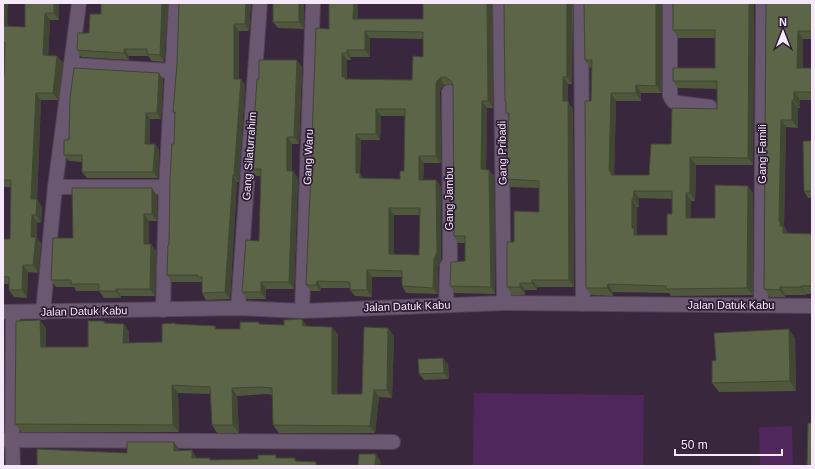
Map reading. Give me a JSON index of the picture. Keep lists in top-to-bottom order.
{
  "streets": {
    "street": [
      "Gang Pribadi",
      "Gang Famili",
      "Gang Silaturrahim",
      "Gang Waru",
      "Gang Jambu",
      "Jalan Datuk Kabu"
    ]
  },
  "crossings": [
    ["Gang Pribadi", "Jalan Datuk Kabu"],
    ["Gang Famili", "Jalan Datuk Kabu"],
    ["Gang Silaturrahim", "Jalan Datuk Kabu"],
    ["Gang Waru", "Jalan Datuk Kabu"],
    ["Gang Jambu", "Jalan Datuk Kabu"]
  ],
  "scale_bar": "50 m",
  "north": "top"
}
